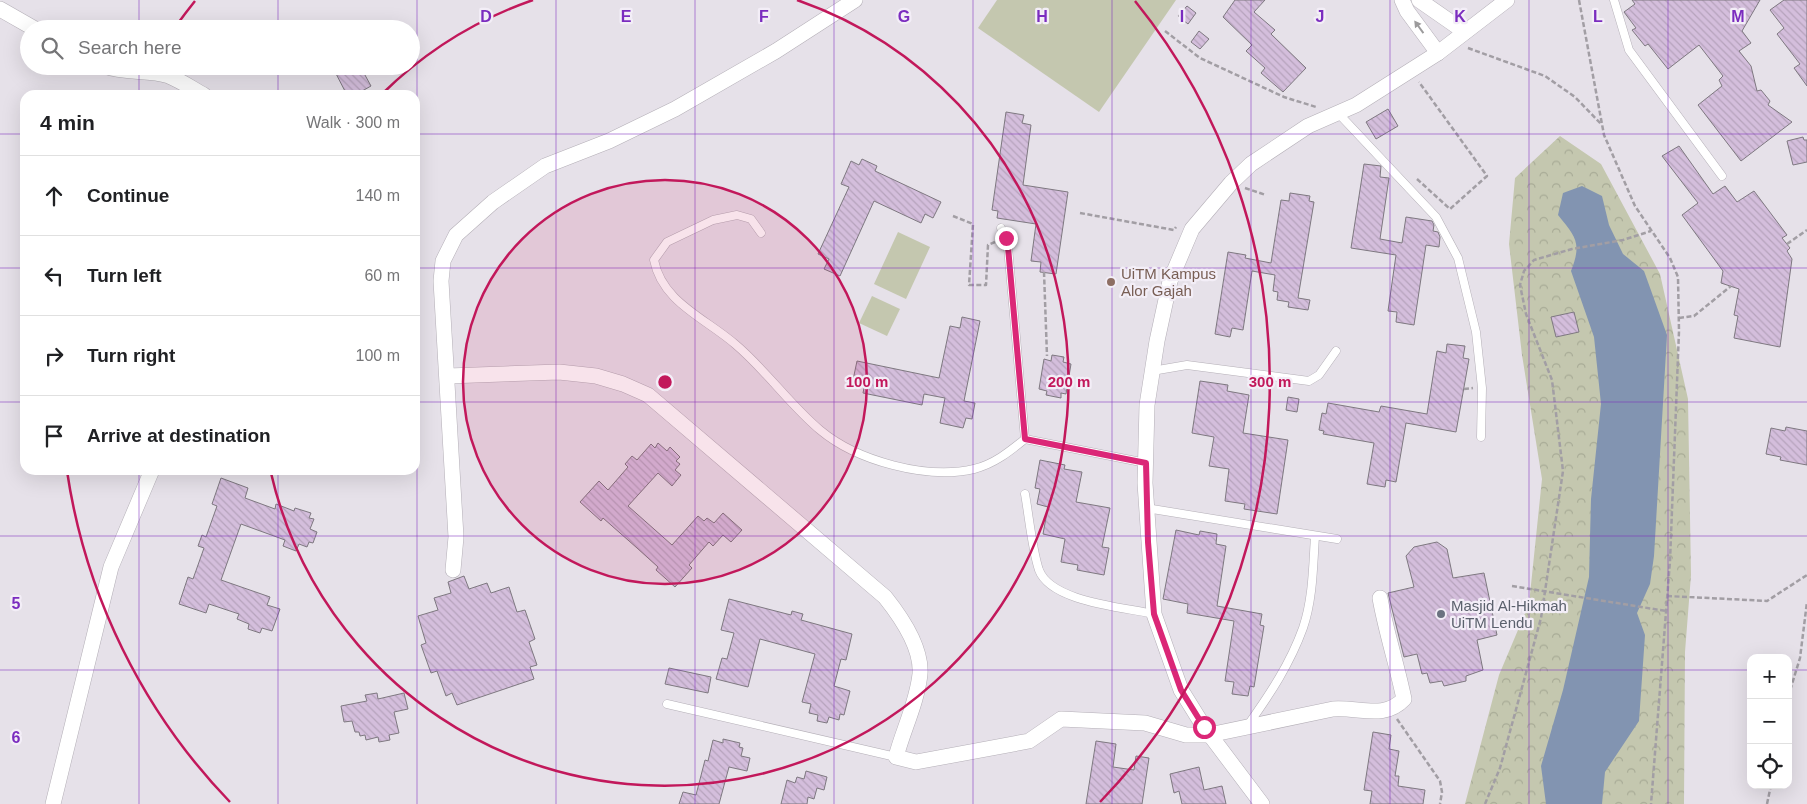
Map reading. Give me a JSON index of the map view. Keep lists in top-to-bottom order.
{
  "places": ["UiTM Kampus Alor Gajah", "Masjid Al-Hikmah UiTM Lendu"],
  "page": {
    "search": "Search here",
    "heading": ["4 min", "Walk · 300 m"],
    "list": [
      ["Continue", "140 m"],
      ["Turn left", "60 m"],
      ["Turn right", "100 m"],
      "Arrive at destination"
    ],
    "map_buttons": ["+", "−"]
  },
  "grid": {
    "columns": [
      "D",
      "E",
      "F",
      "G",
      "H",
      "I",
      "J",
      "K",
      "L",
      "M"
    ],
    "rows": ["5", "6"]
  },
  "rings": ["100 m", "200 m", "300 m"]
}
